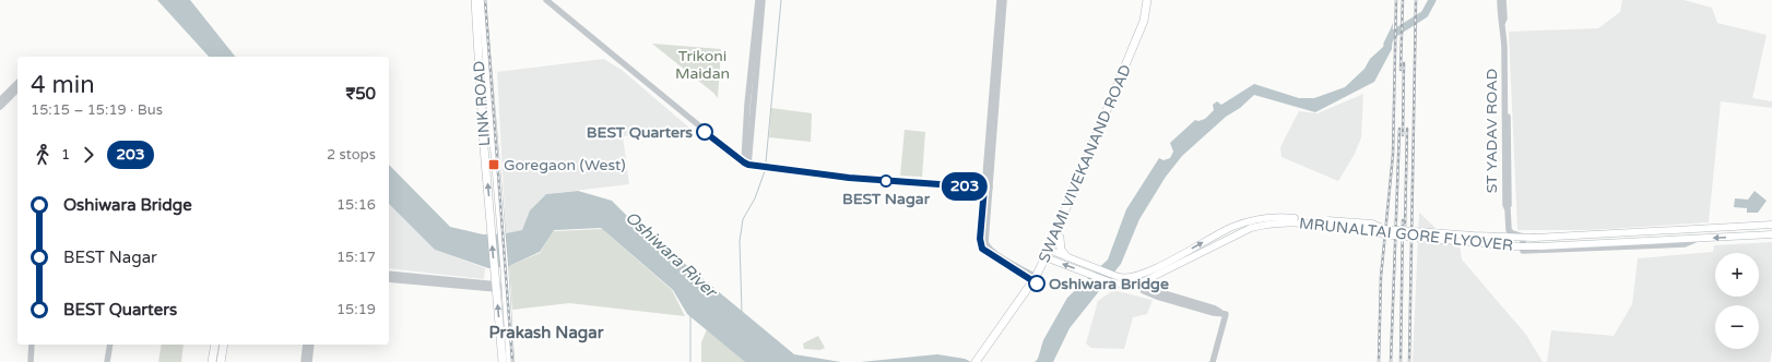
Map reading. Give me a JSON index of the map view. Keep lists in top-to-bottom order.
{
  "streets": {
    "main road": ["LINK ROAD", "SWAMI VIVEKANAND ROAD", "MRUNALTAI GORE FLYOVER"],
    "street": ["ST YADAV ROAD"]
  },
  "crossings": [
    ["SWAMI VIVEKANAND ROAD", "MRUNALTAI GORE FLYOVER"]
  ],
  "districts": ["Prakash Nagar"],
  "water": ["Oshiwara River"],
  "parks": ["Trikoni Maidan"],
  "places": {
    "other": ["BEST Quarters", "BEST Nagar", "Oshiwara Bridge"],
    "transit": ["Goregaon (West)"]
  },
  "lines": ["bus line 203"],
  "page": {
    "on_map": "203",
    "heading": ["4 min", "15:15 – 15:19 · Bus", "₹50"],
    "legs": ["1", "203", "2 stops"],
    "list": [
      {
        "name": "Oshiwara Bridge",
        "value": "15:16"
      },
      {
        "name": "BEST Nagar",
        "value": "15:17"
      },
      {
        "name": "BEST Quarters",
        "value": "15:19"
      }
    ],
    "map_buttons": ["+", "−"]
  }
}
